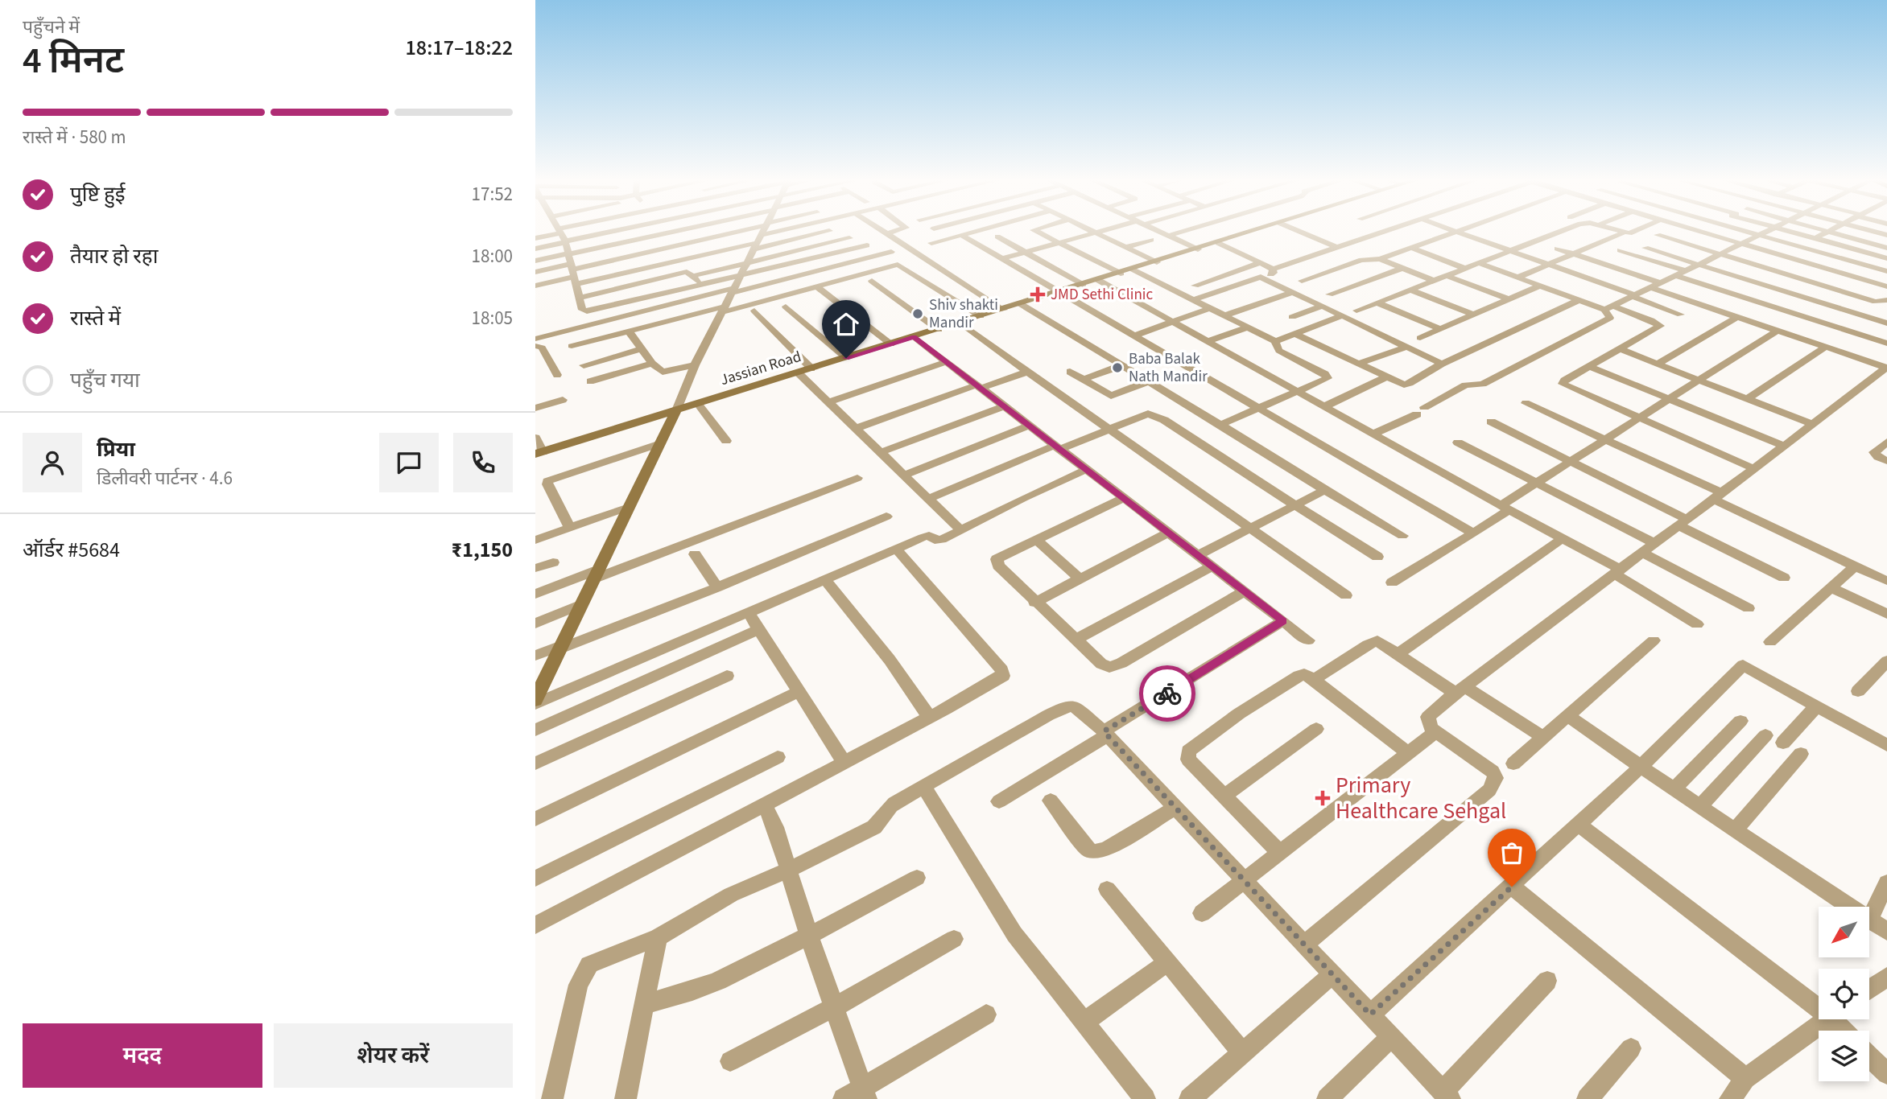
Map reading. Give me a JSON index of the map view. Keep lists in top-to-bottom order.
{
  "streets": {
    "street": ["Jassian Road"]
  },
  "places": {
    "health": ["JMD Sethi Clinic", "Primary Healthcare Sehgal"],
    "other": ["Shiv shakti Mandir", "Baba Balak Nath Mandir"]
  },
  "north": "bottom left",
  "page": {
    "heading": ["4 मिनट", "पहुँचने में", "18:17–18:22"],
    "panel": [
      "प्रिया",
      "डिलीवरी पार्टनर · 4.6",
      "ऑर्डर #5684",
      "₹1,150"
    ],
    "bar": "रास्ते में · 580 m",
    "list": [
      ["पुष्टि हुई", "17:52"],
      ["तैयार हो रहा", "18:00"],
      ["रास्ते में", "18:05"],
      "पहुँच गया"
    ],
    "buttons": ["मदद", "शेयर करें"]
  }
}
